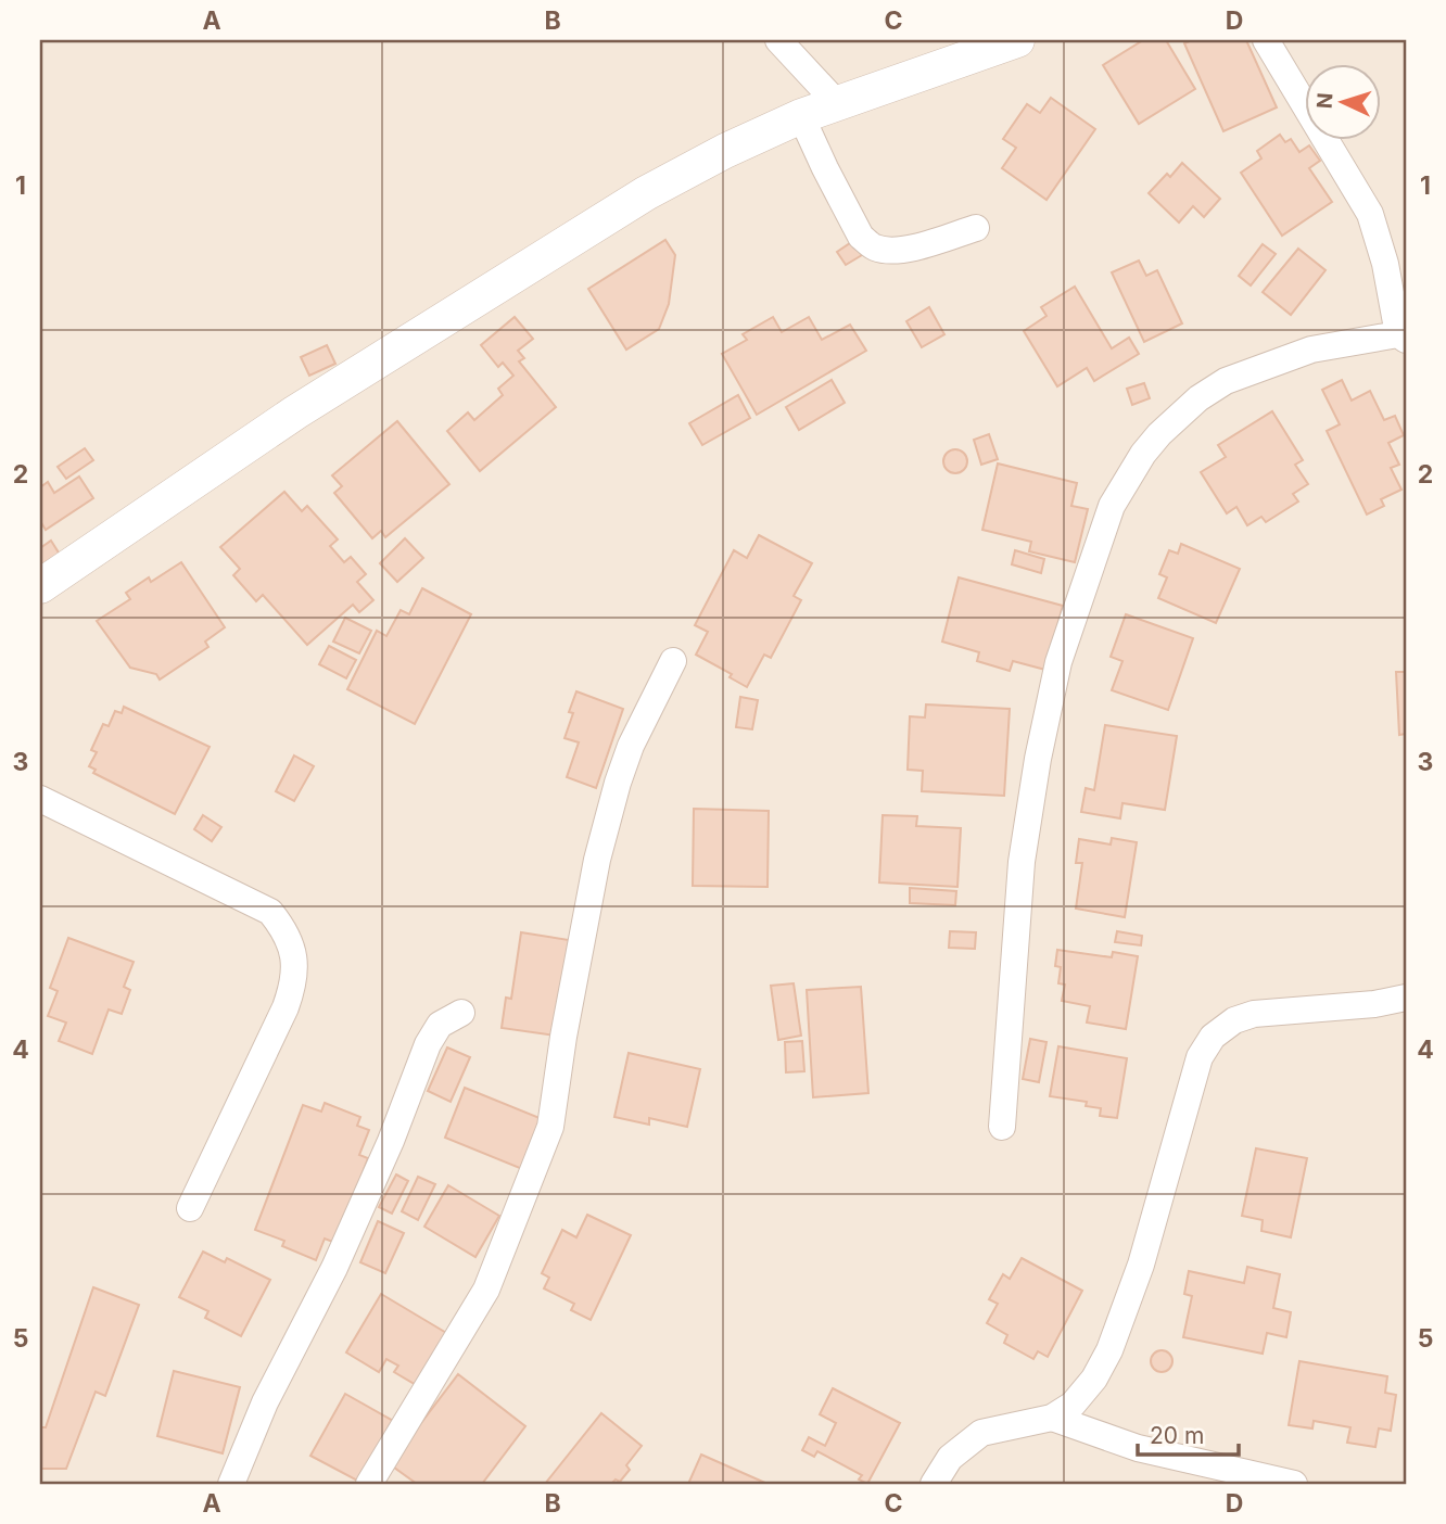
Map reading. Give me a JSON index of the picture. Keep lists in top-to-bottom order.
{
  "scale_bar": "20 m",
  "north": "left",
  "grid": {
    "columns": [
      "A",
      "B",
      "C",
      "D"
    ],
    "rows": [
      "1",
      "2",
      "3",
      "4",
      "5"
    ]
  }
}
